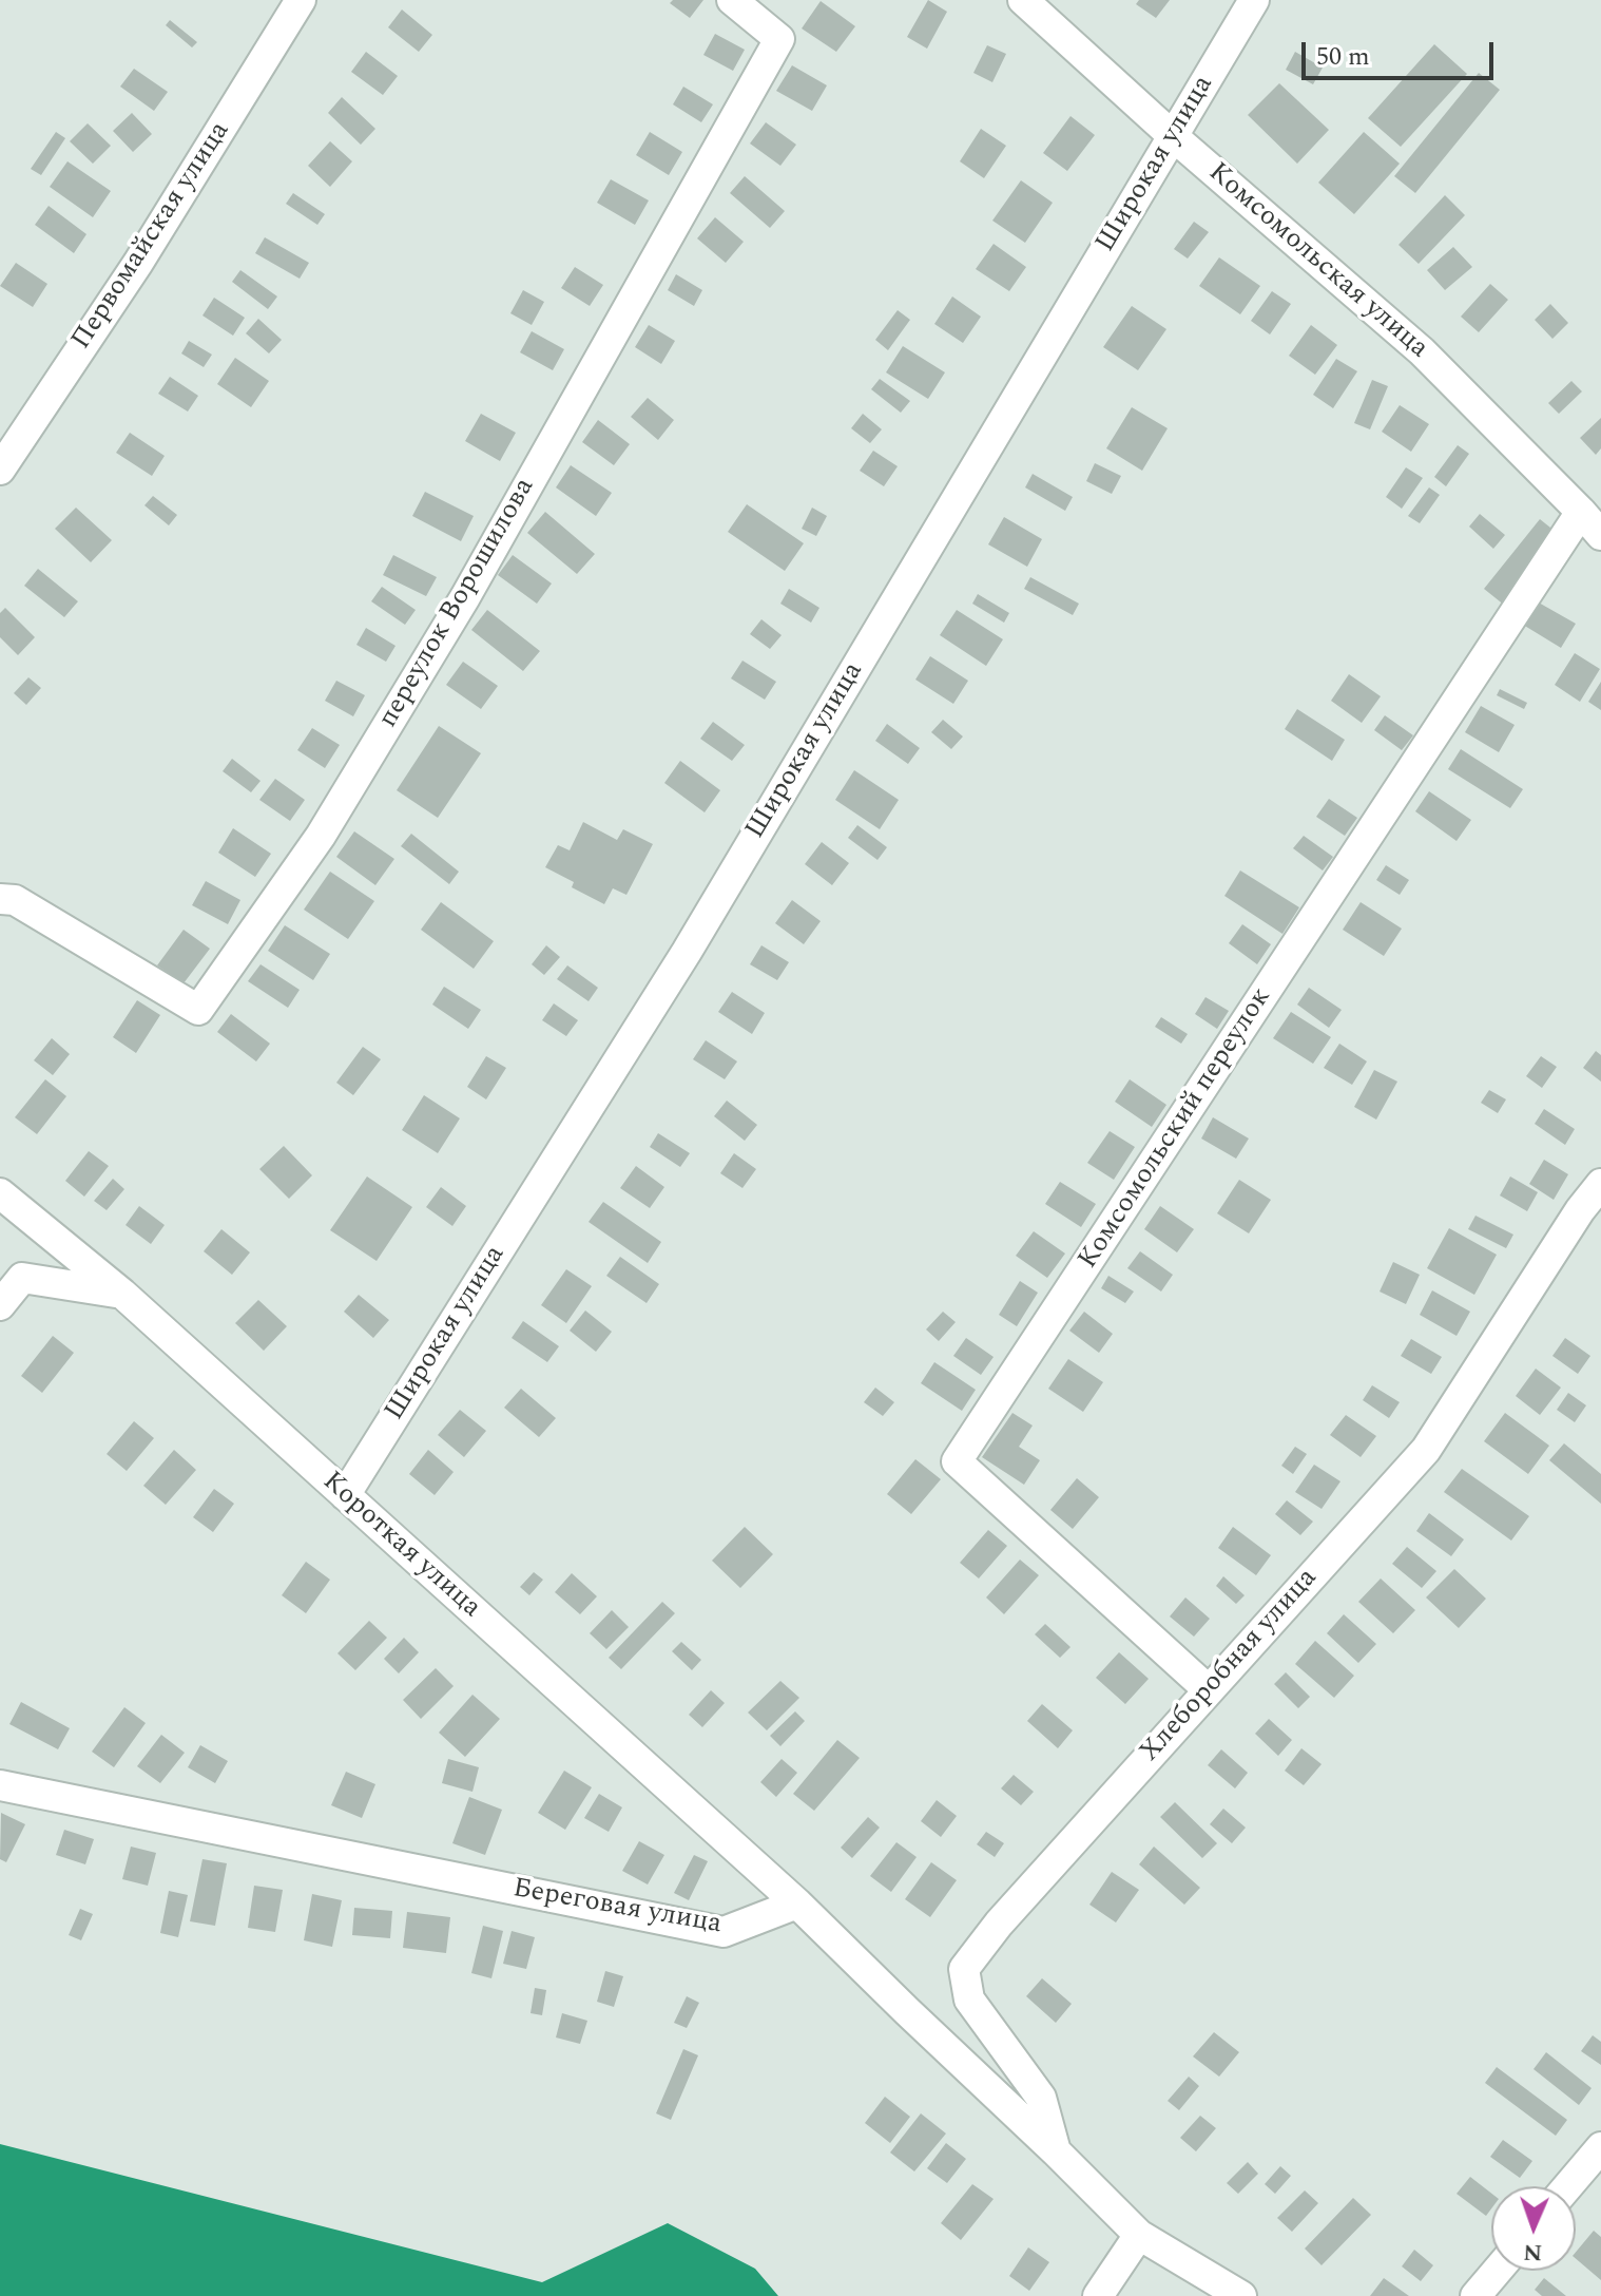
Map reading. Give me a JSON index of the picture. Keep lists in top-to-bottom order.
{
  "streets": {
    "street": [
      "Широкая улица",
      "Первомайская улица",
      "Комсомольская улица",
      "переулок Ворошилова",
      "Комсомольский переулок",
      "Короткая улица",
      "Хлеборобная улица",
      "Береговая улица"
    ]
  },
  "crossings": [
    ["Широкая улица", "Комсомольская улица"],
    ["Широкая улица", "Короткая улица"],
    ["Комсомольская улица", "Комсомольский переулок"],
    ["Комсомольский переулок", "Хлеборобная улица"],
    ["Короткая улица", "Береговая улица"]
  ],
  "scale_bar": "50 m",
  "north": "bottom"
}
